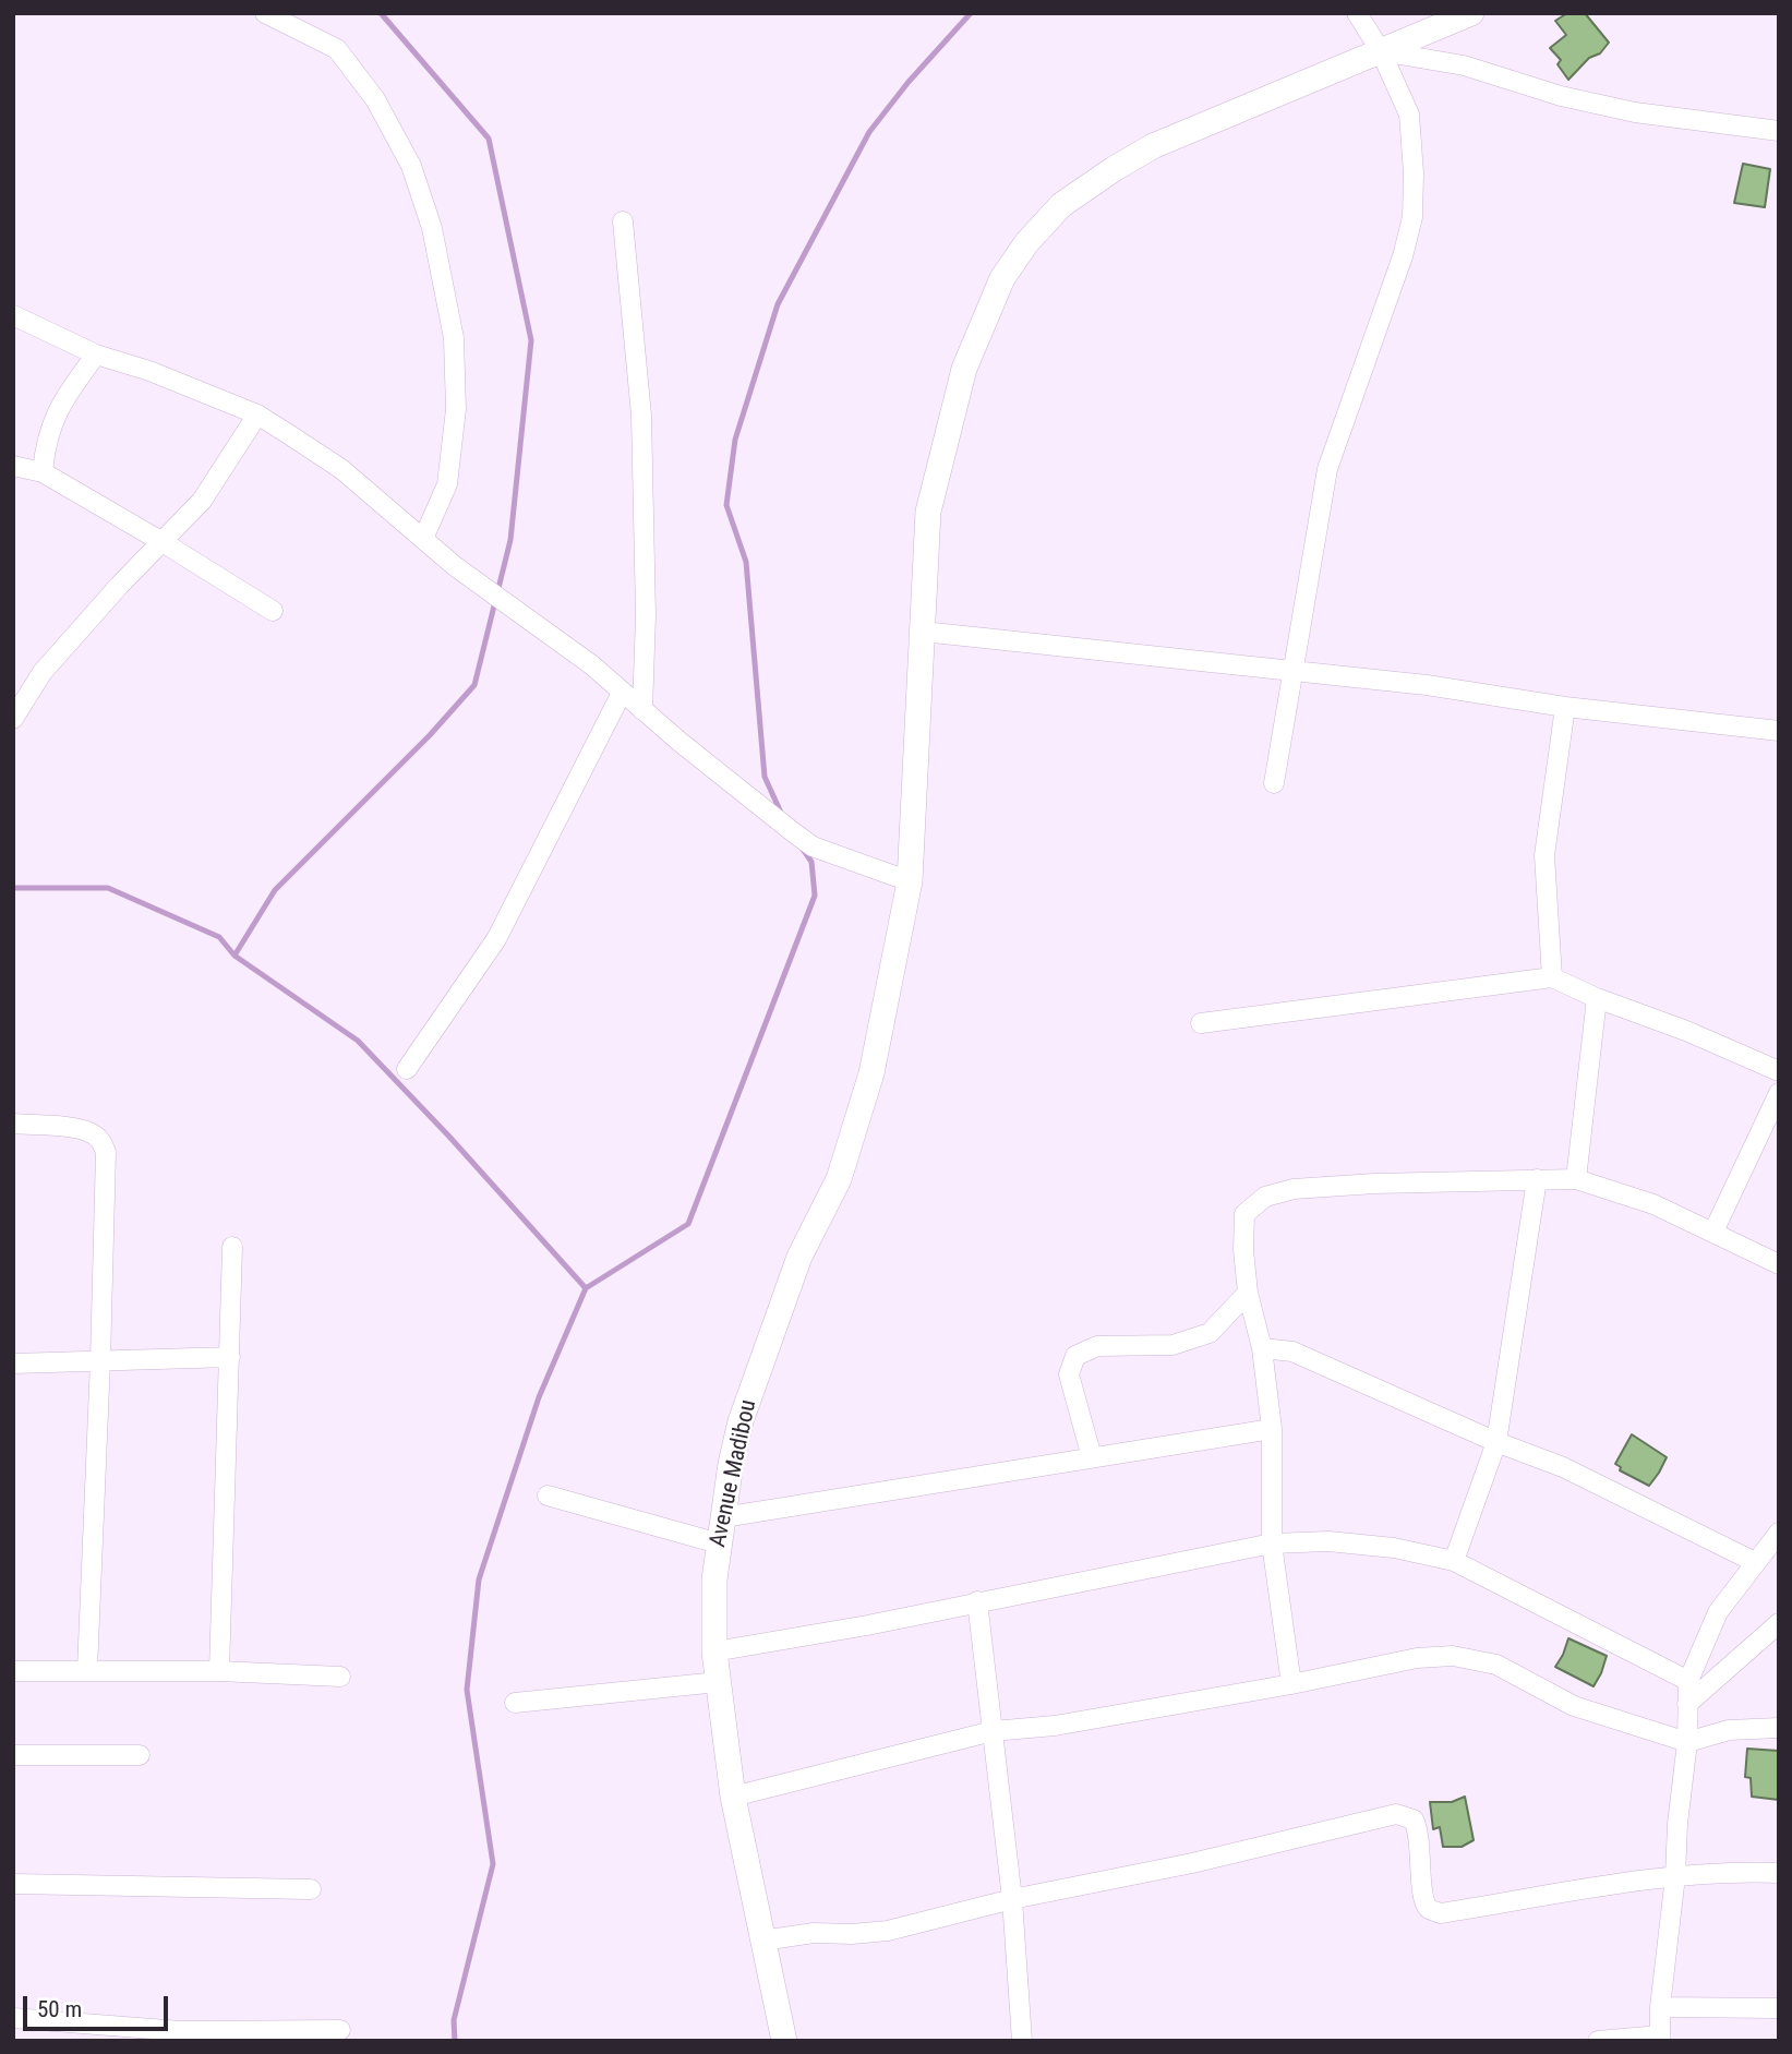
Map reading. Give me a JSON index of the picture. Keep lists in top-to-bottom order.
{
  "streets": {
    "street": ["Avenue Madibou"]
  },
  "scale_bar": "50 m"
}
